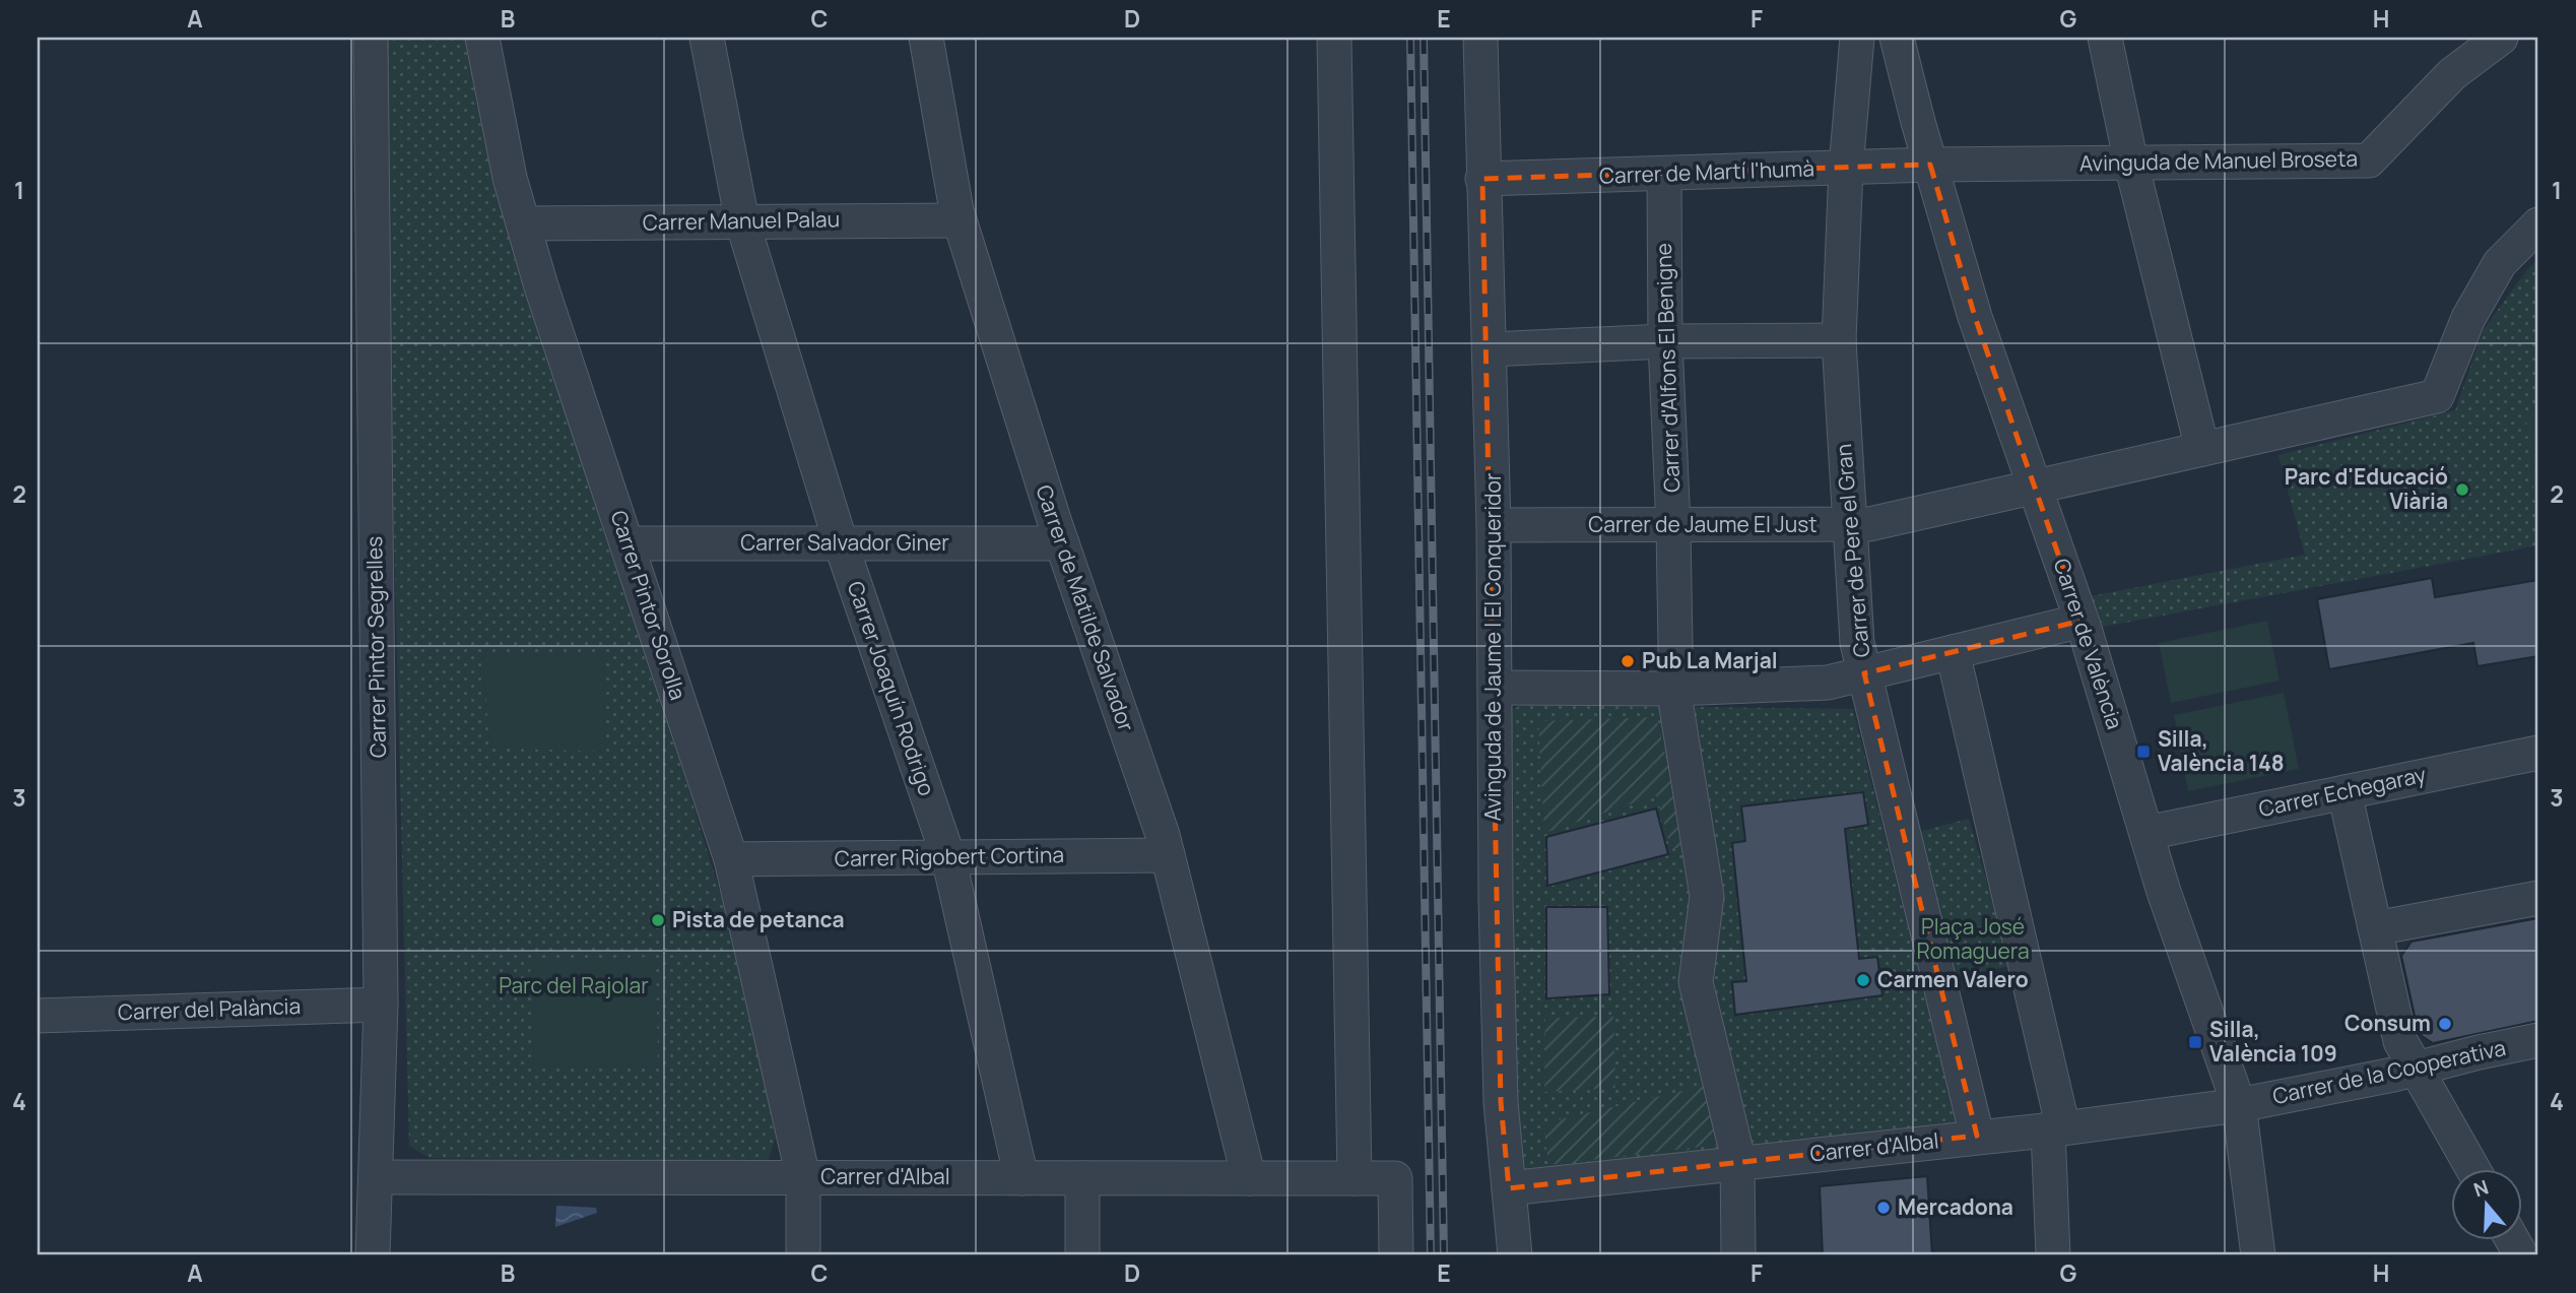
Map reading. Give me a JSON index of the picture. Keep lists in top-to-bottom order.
{
  "streets": {
    "street": [
      "Avinguda de Manuel Broseta",
      "Carrer de Martí l'humà",
      "Carrer Manuel Palau",
      "Carrer d'Alfons El Benigne",
      "Carrer de Jaume El Just",
      "Carrer Salvador Giner",
      "Carrer de Pere el Gran",
      "Carrer Pintor Sorolla",
      "Carrer de Matilde Salvador",
      "Carrer de València",
      "Carrer Pintor Segrelles",
      "Avinguda de Jaume I El Conqueridor",
      "Carrer Joaquín Rodrigo",
      "Carrer Echegaray",
      "Carrer Rigobert Cortina",
      "Carrer del Palància",
      "Carrer de la Cooperativa",
      "Carrer d'Albal"
    ]
  },
  "crossings": [
    ["Avinguda de Manuel Broseta", "Carrer de Martí l'humà"],
    ["Avinguda de Manuel Broseta", "Carrer de València"],
    ["Carrer de Martí l'humà", "Carrer d'Alfons El Benigne"],
    ["Carrer de Martí l'humà", "Carrer de Pere el Gran"],
    ["Carrer de Martí l'humà", "Carrer de València"],
    ["Carrer de Martí l'humà", "Avinguda de Jaume I El Conqueridor"],
    ["Carrer Manuel Palau", "Carrer Pintor Sorolla"],
    ["Carrer Manuel Palau", "Carrer de Matilde Salvador"],
    ["Carrer Manuel Palau", "Carrer Joaquín Rodrigo"],
    ["Carrer d'Alfons El Benigne", "Carrer de Jaume El Just"],
    ["Carrer d'Alfons El Benigne", "Carrer d'Albal"],
    ["Carrer de Jaume El Just", "Carrer de Pere el Gran"],
    ["Carrer de Jaume El Just", "Carrer de València"],
    ["Carrer de Jaume El Just", "Avinguda de Jaume I El Conqueridor"],
    ["Carrer Salvador Giner", "Carrer Pintor Sorolla"],
    ["Carrer Salvador Giner", "Carrer de Matilde Salvador"],
    ["Carrer Salvador Giner", "Carrer Joaquín Rodrigo"],
    ["Carrer de Pere el Gran", "Carrer d'Albal"],
    ["Carrer Pintor Sorolla", "Carrer Rigobert Cortina"],
    ["Carrer Pintor Sorolla", "Carrer d'Albal"],
    ["Carrer de Matilde Salvador", "Carrer Rigobert Cortina"],
    ["Carrer de Matilde Salvador", "Carrer d'Albal"],
    ["Carrer de València", "Carrer Echegaray"],
    ["Carrer de València", "Carrer de la Cooperativa"],
    ["Carrer de València", "Carrer d'Albal"],
    ["Carrer Pintor Segrelles", "Carrer del Palància"],
    ["Carrer Pintor Segrelles", "Carrer d'Albal"],
    ["Avinguda de Jaume I El Conqueridor", "Carrer d'Albal"],
    ["Carrer Joaquín Rodrigo", "Carrer Rigobert Cortina"],
    ["Carrer Joaquín Rodrigo", "Carrer d'Albal"],
    ["Carrer de la Cooperativa", "Carrer d'Albal"]
  ],
  "parks": ["Plaça José Romaguera", "Parc del Rajolar"],
  "places": {
    "other": [
      "Parc d'Educació Viària",
      "Pub La Marjal",
      "Pista de petanca",
      "Carmen Valero",
      "Consum",
      "Mercadona"
    ],
    "transit": ["Silla, València 148", "Silla, València 109"]
  },
  "north": "top",
  "grid": {
    "columns": [
      "A",
      "B",
      "C",
      "D",
      "E",
      "F",
      "G",
      "H"
    ],
    "rows": [
      "1",
      "2",
      "3",
      "4"
    ]
  }
}
